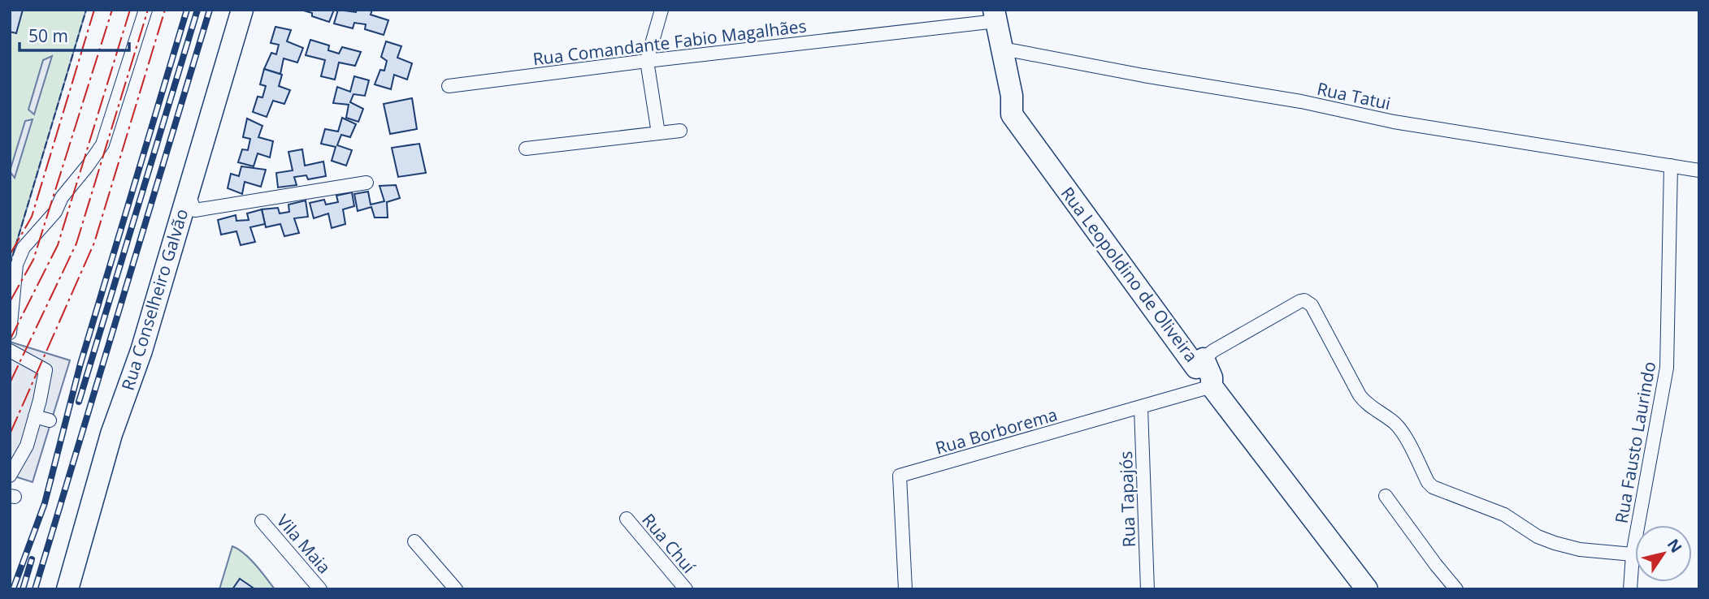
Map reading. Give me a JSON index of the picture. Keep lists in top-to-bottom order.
{
  "streets": {
    "main road": ["Rua Leopoldino de Oliveira", "Rua Conselheiro Galvão"],
    "street": [
      "Rua Comandante Fabio Magalhães",
      "Rua Tatui",
      "Rua Borborema",
      "Rua Fausto Laurindo",
      "Rua Tapajós",
      "Rua Chuí",
      "Vila Maia"
    ]
  },
  "crossings": [
    ["Rua Comandante Fabio Magalhães", "Rua Leopoldino de Oliveira"],
    ["Rua Tatui", "Rua Leopoldino de Oliveira"],
    ["Rua Tatui", "Rua Fausto Laurindo"],
    ["Rua Leopoldino de Oliveira", "Rua Borborema"],
    ["Rua Borborema", "Rua Tapajós"]
  ],
  "scale_bar": "50 m",
  "north": "top right"
}
